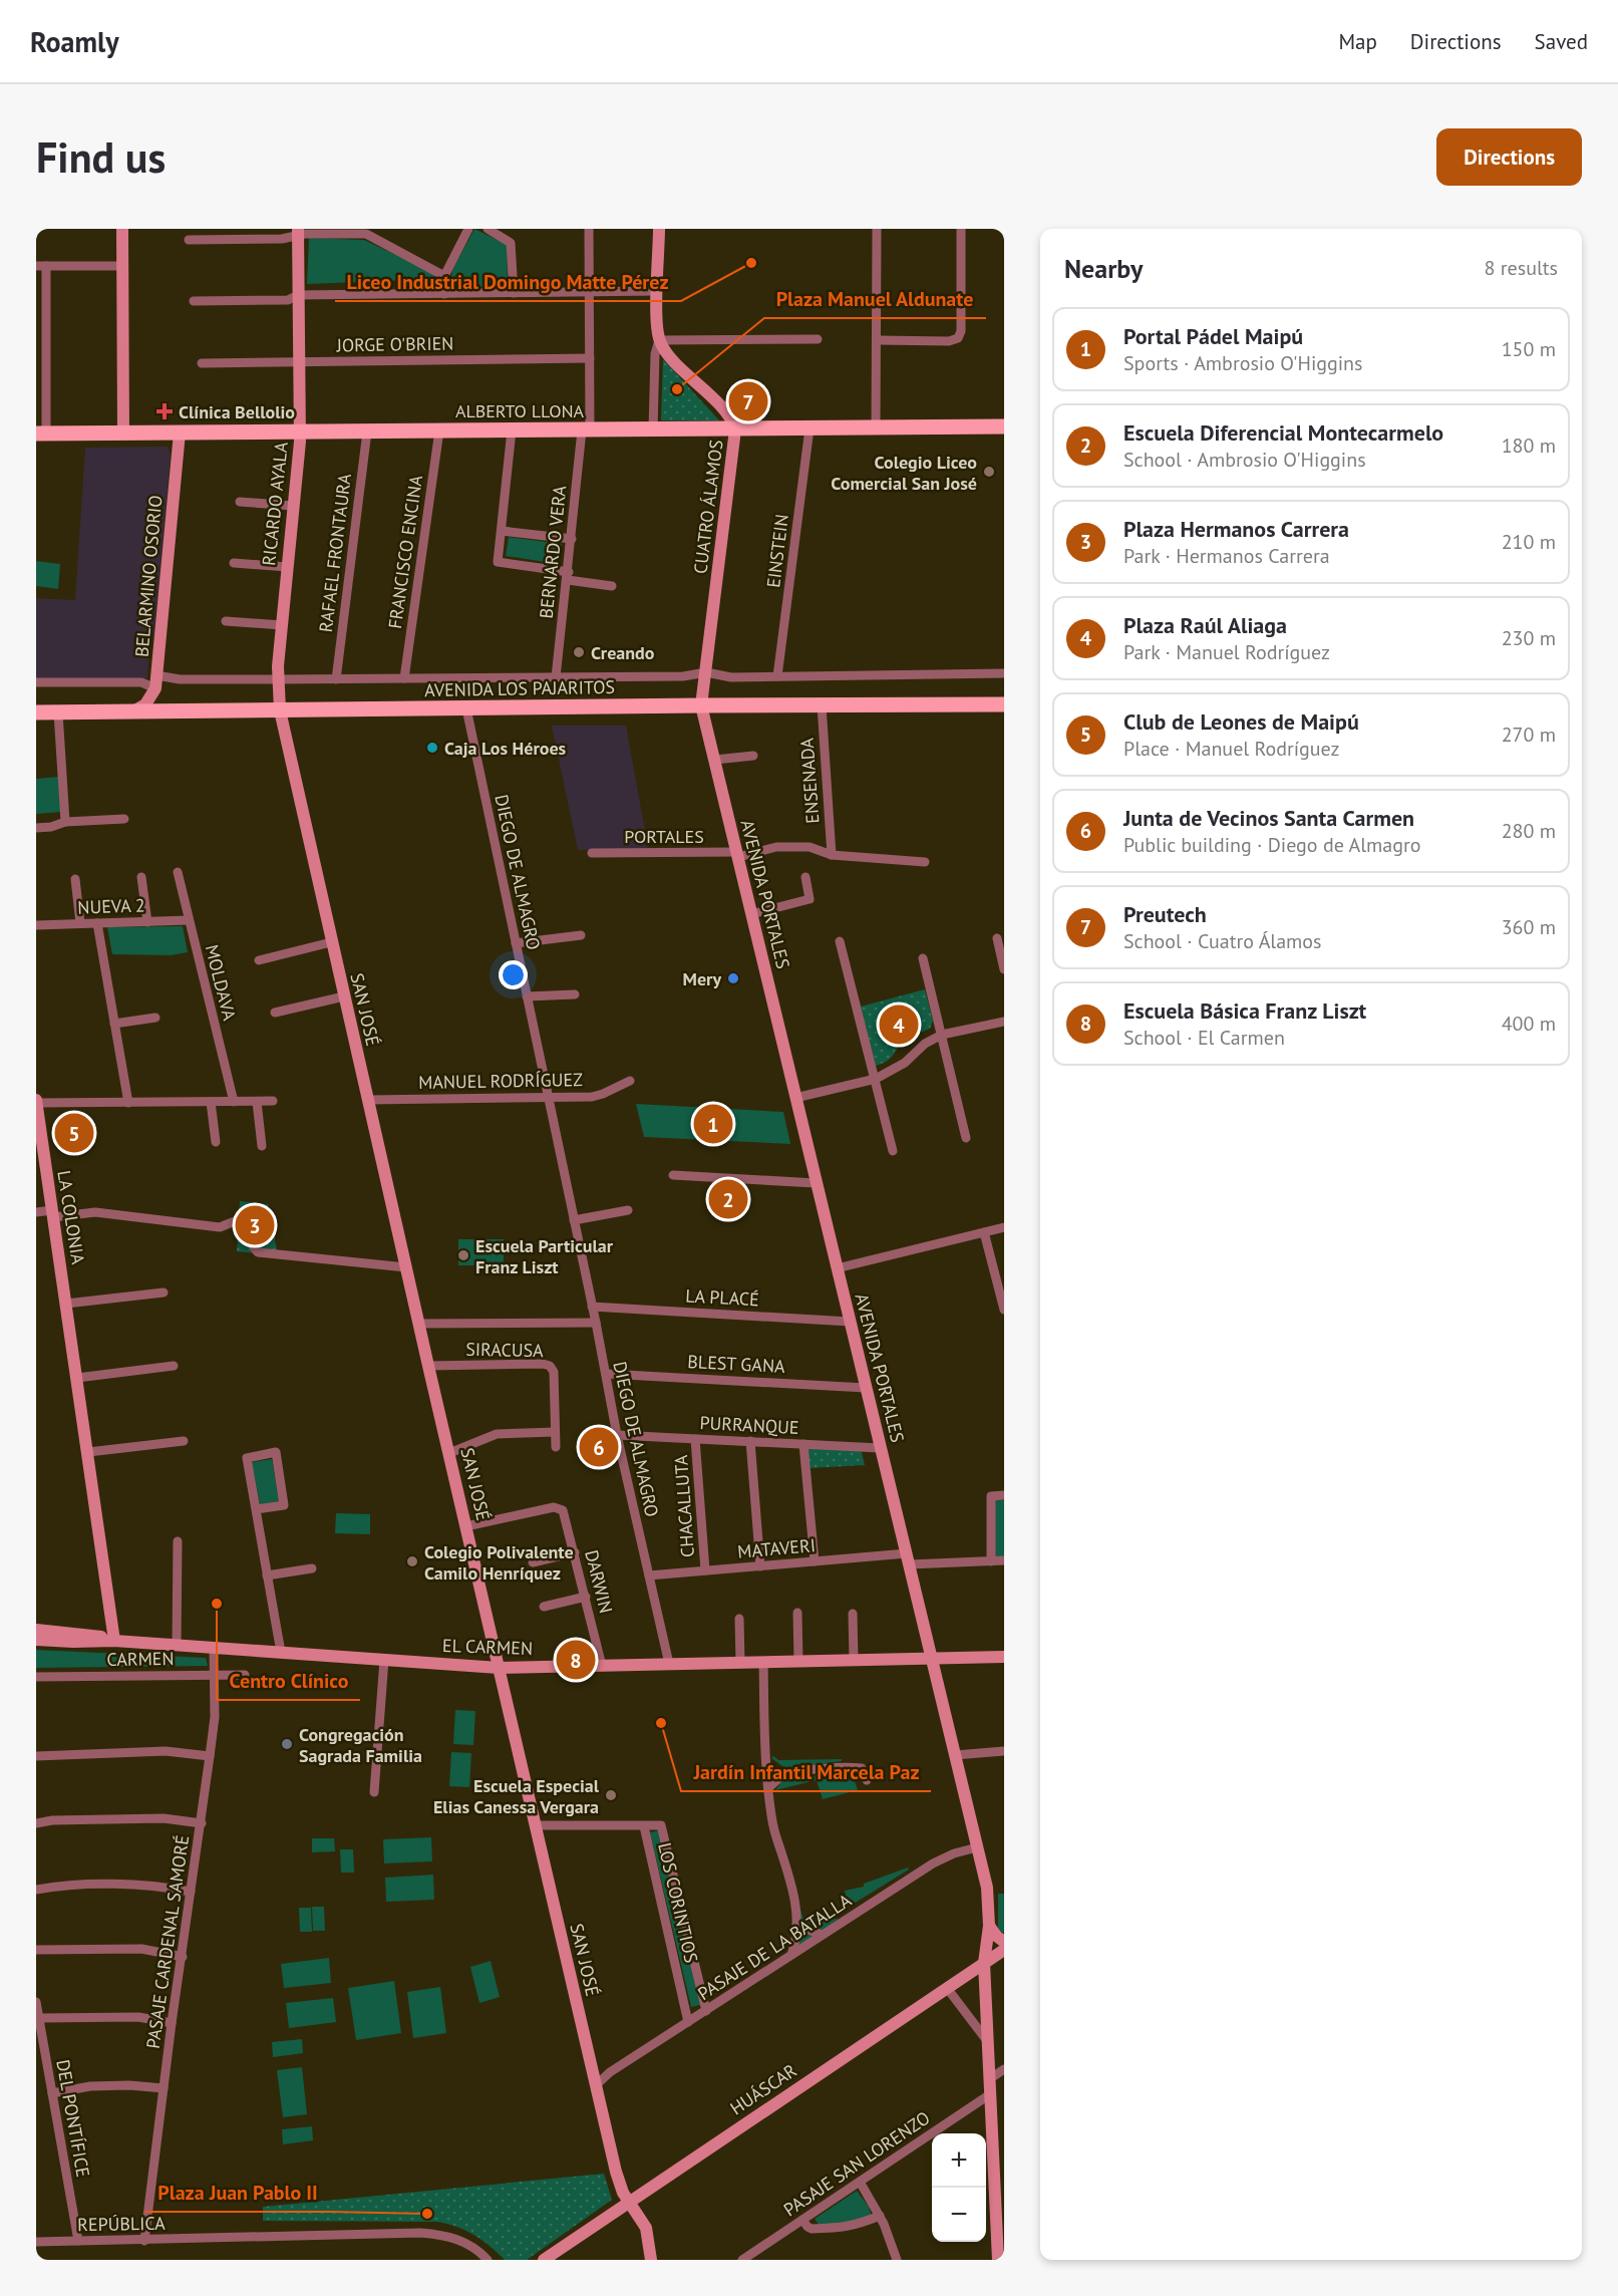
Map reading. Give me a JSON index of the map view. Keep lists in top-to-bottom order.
{
  "streets": {
    "main road": ["ALBERTO LLONA", "AVENIDA LOS PAJARITOS"],
    "street": [
      "JORGE O'BRIEN",
      "RICARDO AYALA",
      "CUATRO ÁLAMOS",
      "EINSTEIN",
      "FRANCISCO ENCINA",
      "BERNARDO VERA",
      "RAFAEL FRONTAURA",
      "BELARMINO OSORIO",
      "ENSENADA",
      "PORTALES",
      "DIEGO DE ALMAGRO",
      "AVENIDA PORTALES",
      "NUEVA 2",
      "MOLDAVA",
      "SAN JOSÉ",
      "MANUEL RODRÍGUEZ",
      "LA COLONIA",
      "LA PLACÉ",
      "SIRACUSA",
      "BLEST GANA",
      "PURRANQUE",
      "CHACALLUTA",
      "MATAVERI",
      "DARWIN",
      "EL CARMEN",
      "CARMEN",
      "LOS CORINTIOS",
      "PASAJE CARDENAL SAMORÉ",
      "PASAJE DE LA BATALLA",
      "HUÁSCAR",
      "DEL PONTÍFICE",
      "PASAJE SAN LORENZO",
      "REPÚBLICA"
    ]
  },
  "crossings": [
    ["JORGE O'BRIEN", "RICARDO AYALA"],
    ["JORGE O'BRIEN", "BERNARDO VERA"],
    ["ALBERTO LLONA", "RICARDO AYALA"],
    ["ALBERTO LLONA", "CUATRO ÁLAMOS"],
    ["ALBERTO LLONA", "EINSTEIN"],
    ["ALBERTO LLONA", "FRANCISCO ENCINA"],
    ["ALBERTO LLONA", "BERNARDO VERA"],
    ["ALBERTO LLONA", "RAFAEL FRONTAURA"],
    ["ALBERTO LLONA", "BELARMINO OSORIO"],
    ["RICARDO AYALA", "AVENIDA LOS PAJARITOS"],
    ["RICARDO AYALA", "SAN JOSÉ"],
    ["CUATRO ÁLAMOS", "AVENIDA LOS PAJARITOS"],
    ["CUATRO ÁLAMOS", "AVENIDA PORTALES"],
    ["EINSTEIN", "AVENIDA LOS PAJARITOS"],
    ["FRANCISCO ENCINA", "AVENIDA LOS PAJARITOS"],
    ["BERNARDO VERA", "AVENIDA LOS PAJARITOS"],
    ["RAFAEL FRONTAURA", "AVENIDA LOS PAJARITOS"],
    ["BELARMINO OSORIO", "AVENIDA LOS PAJARITOS"],
    ["AVENIDA LOS PAJARITOS", "ENSENADA"],
    ["AVENIDA LOS PAJARITOS", "DIEGO DE ALMAGRO"],
    ["AVENIDA LOS PAJARITOS", "AVENIDA PORTALES"],
    ["AVENIDA LOS PAJARITOS", "SAN JOSÉ"],
    ["ENSENADA", "PORTALES"],
    ["ENSENADA", "AVENIDA PORTALES"],
    ["PORTALES", "AVENIDA PORTALES"],
    ["DIEGO DE ALMAGRO", "MANUEL RODRÍGUEZ"],
    ["DIEGO DE ALMAGRO", "LA PLACÉ"],
    ["DIEGO DE ALMAGRO", "BLEST GANA"],
    ["DIEGO DE ALMAGRO", "PURRANQUE"],
    ["DIEGO DE ALMAGRO", "MATAVERI"],
    ["DIEGO DE ALMAGRO", "EL CARMEN"],
    ["AVENIDA PORTALES", "LA PLACÉ"],
    ["AVENIDA PORTALES", "BLEST GANA"],
    ["AVENIDA PORTALES", "PURRANQUE"],
    ["AVENIDA PORTALES", "MATAVERI"],
    ["AVENIDA PORTALES", "EL CARMEN"],
    ["AVENIDA PORTALES", "PASAJE DE LA BATALLA"],
    ["AVENIDA PORTALES", "HUÁSCAR"],
    ["AVENIDA PORTALES", "PASAJE SAN LORENZO"],
    ["NUEVA 2", "MOLDAVA"],
    ["SAN JOSÉ", "MANUEL RODRÍGUEZ"],
    ["SAN JOSÉ", "SIRACUSA"],
    ["SAN JOSÉ", "DARWIN"],
    ["SAN JOSÉ", "EL CARMEN"],
    ["SAN JOSÉ", "LOS CORINTIOS"],
    ["SAN JOSÉ", "PASAJE DE LA BATALLA"],
    ["SAN JOSÉ", "HUÁSCAR"],
    ["LA COLONIA", "EL CARMEN"],
    ["PURRANQUE", "CHACALLUTA"],
    ["CHACALLUTA", "MATAVERI"],
    ["DARWIN", "EL CARMEN"],
    ["EL CARMEN", "PASAJE CARDENAL SAMORÉ"],
    ["CARMEN", "PASAJE CARDENAL SAMORÉ"],
    ["LOS CORINTIOS", "PASAJE DE LA BATALLA"],
    ["PASAJE CARDENAL SAMORÉ", "REPÚBLICA"],
    ["DEL PONTÍFICE", "REPÚBLICA"]
  ],
  "places": {
    "other": [
      "Liceo Industrial Domingo Matte Pérez",
      "Plaza Manuel Aldunate",
      "Colegio Liceo Comercial San José",
      "Creando",
      "Caja Los Héroes",
      "Mery",
      "Escuela Particular Franz Liszt",
      "Colegio Polivalente Camilo Henríquez",
      "Centro Clínico",
      "Jardín Infantil Marcela Paz",
      "Congregación Sagrada Familia",
      "Escuela Especial Elias Canessa Vergara",
      "Plaza Juan Pablo II"
    ],
    "health": ["Clínica Bellolio"]
  },
  "page": {
    "header": "Roamly",
    "nav": ["Map", "Directions", "Saved"],
    "buttons": "Directions",
    "title": "Find us",
    "heading": ["Nearby", "8 results"],
    "list": [
      {
        "mark": "1",
        "name": "Portal Pádel Maipú",
        "note": "Sports · Ambrosio O'Higgins",
        "value": "150 m"
      },
      {
        "mark": "2",
        "name": "Escuela Diferencial Montecarmelo",
        "note": "School · Ambrosio O'Higgins",
        "value": "180 m"
      },
      {
        "mark": "3",
        "name": "Plaza Hermanos Carrera",
        "note": "Park · Hermanos Carrera",
        "value": "210 m"
      },
      {
        "mark": "4",
        "name": "Plaza Raúl Aliaga",
        "note": "Park · Manuel Rodríguez",
        "value": "230 m"
      },
      {
        "mark": "5",
        "name": "Club de Leones de Maipú",
        "note": "Place · Manuel Rodríguez",
        "value": "270 m"
      },
      {
        "mark": "6",
        "name": "Junta de Vecinos Santa Carmen",
        "note": "Public building · Diego de Almagro",
        "value": "280 m"
      },
      {
        "mark": "7",
        "name": "Preutech",
        "note": "School · Cuatro Álamos",
        "value": "360 m"
      },
      {
        "mark": "8",
        "name": "Escuela Básica Franz Liszt",
        "note": "School · El Carmen",
        "value": "400 m"
      }
    ],
    "pins": [
      "7",
      "4",
      "1",
      "5",
      "2",
      "3",
      "6",
      "8"
    ],
    "map_buttons": ["+", "−"]
  }
}
